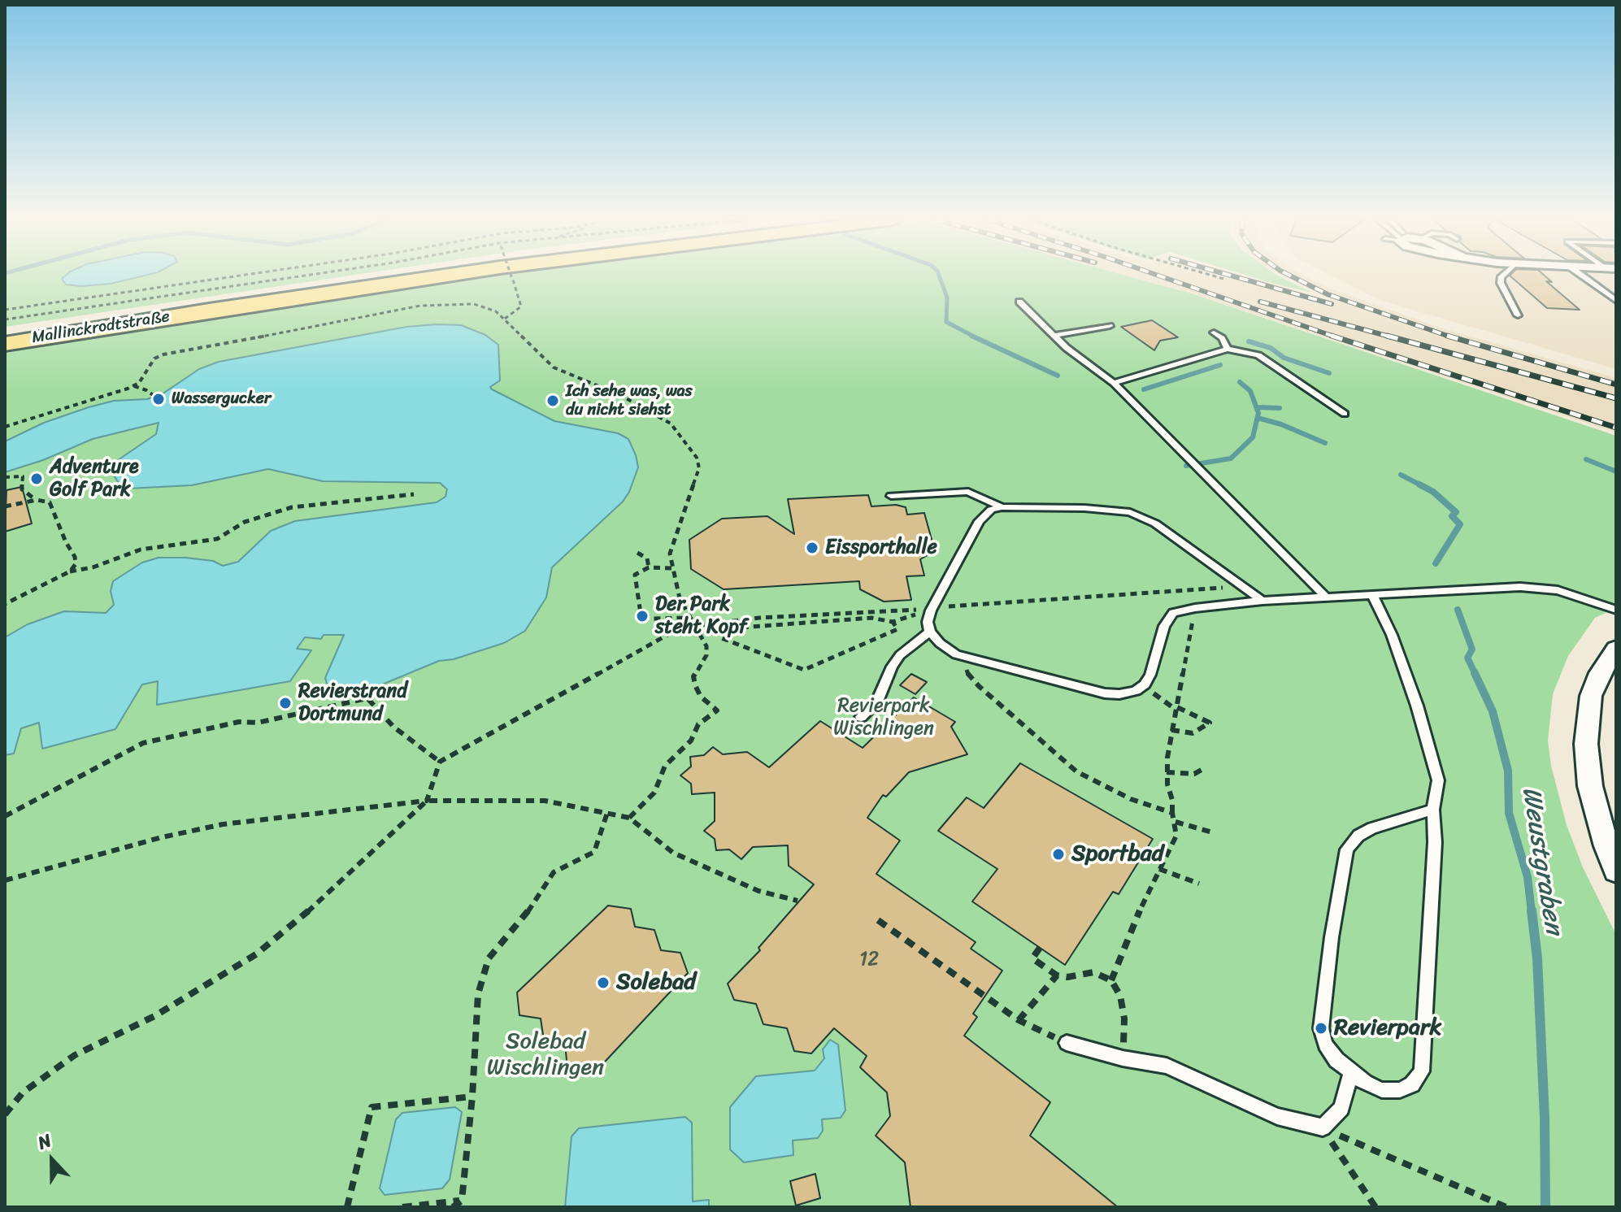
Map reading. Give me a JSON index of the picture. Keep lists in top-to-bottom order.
{
  "streets": {
    "highway": ["Mallinckrodtstraße"]
  },
  "water": ["Weustgraben"],
  "parks": ["Revierpark Wischlingen", "Solebad Wischlingen"],
  "places": [
    "Wassergucker",
    "Ich sehe was, was du nicht siehst",
    "Adventure Golf Park",
    "Eissporthalle",
    "Der Park steht Kopf",
    "Revierstrand Dortmund",
    "Sportbad",
    "Solebad",
    "Revierpark"
  ],
  "house_numbers": ["12"],
  "north": "top"
}
